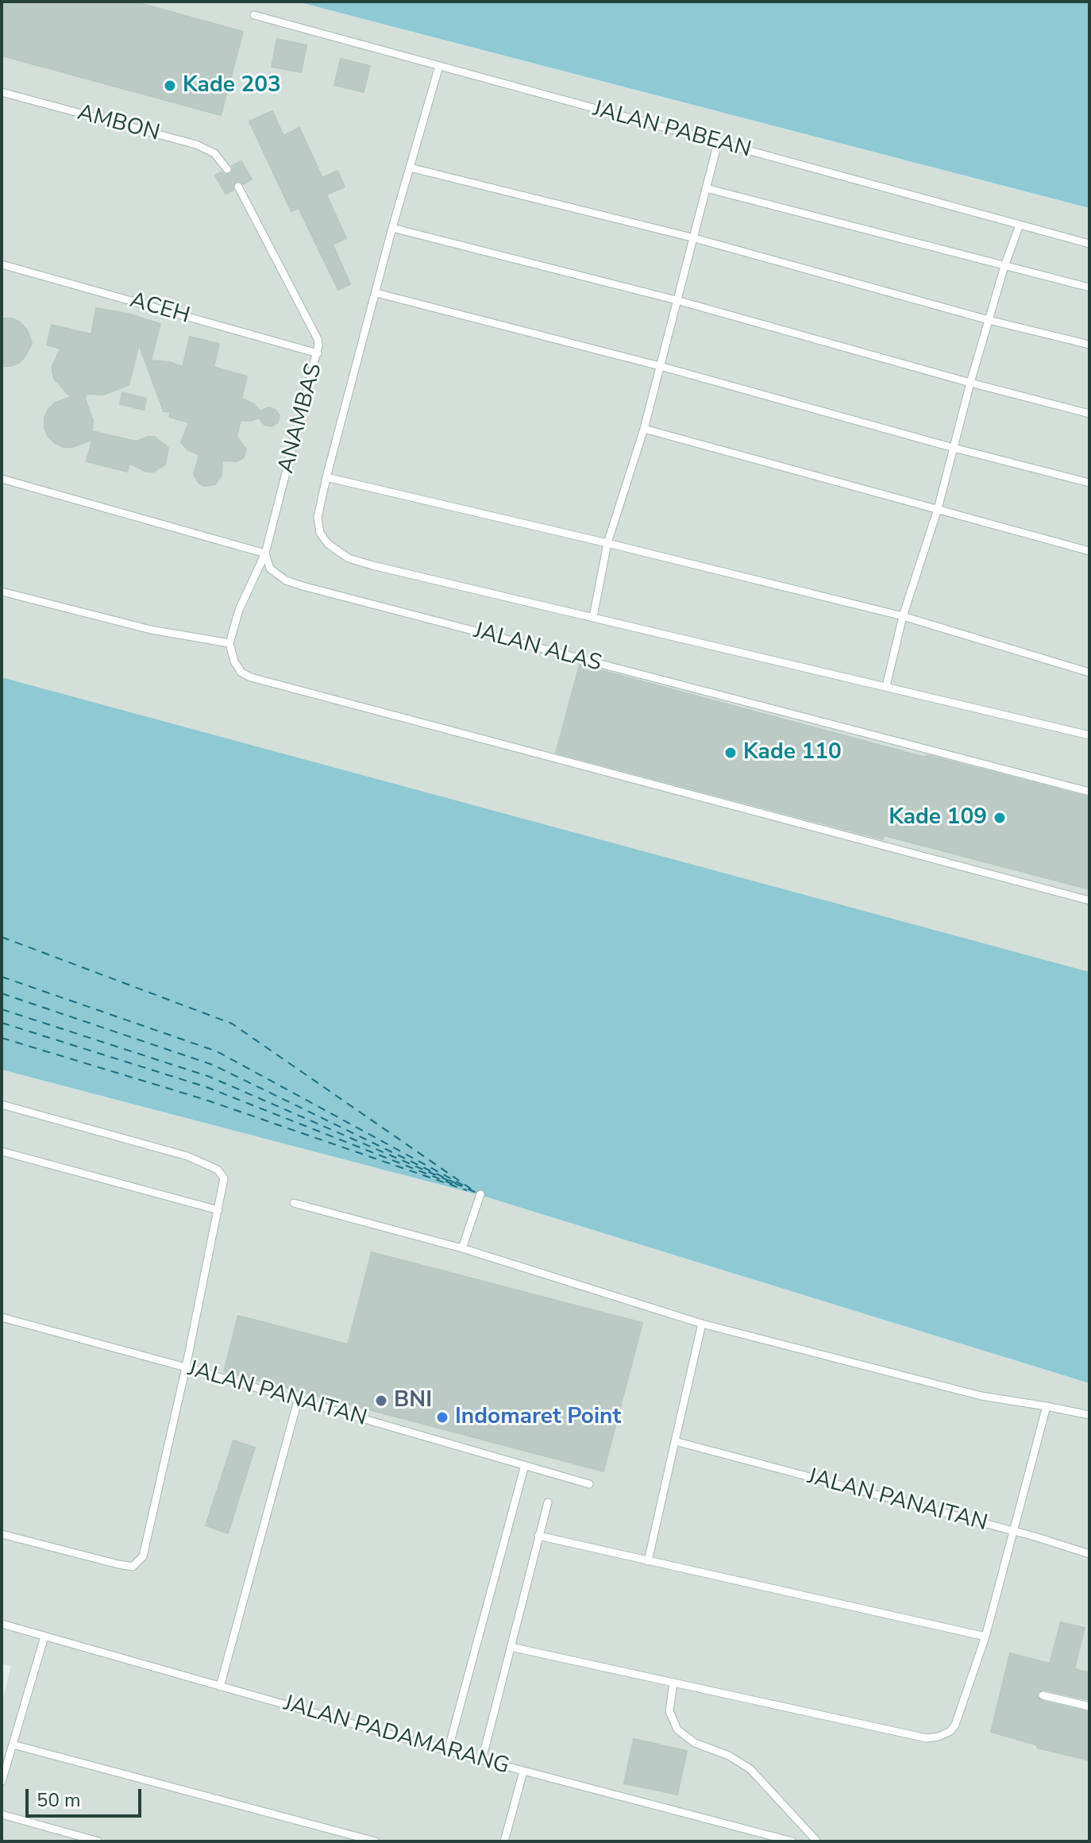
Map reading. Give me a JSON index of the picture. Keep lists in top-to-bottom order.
{
  "streets": {
    "lane": [
      "AMBON",
      "JALAN PABEAN",
      "ACEH",
      "ANAMBAS",
      "JALAN ALAS",
      "JALAN PANAITAN",
      "JALAN PADAMARANG"
    ]
  },
  "crossings": [
    ["ACEH", "ANAMBAS"],
    ["ANAMBAS", "JALAN ALAS"]
  ],
  "places": [
    "Kade 203",
    "Kade 110",
    "Kade 109",
    "BNI",
    "Indomaret Point"
  ],
  "scale_bar": "50 m"
}
